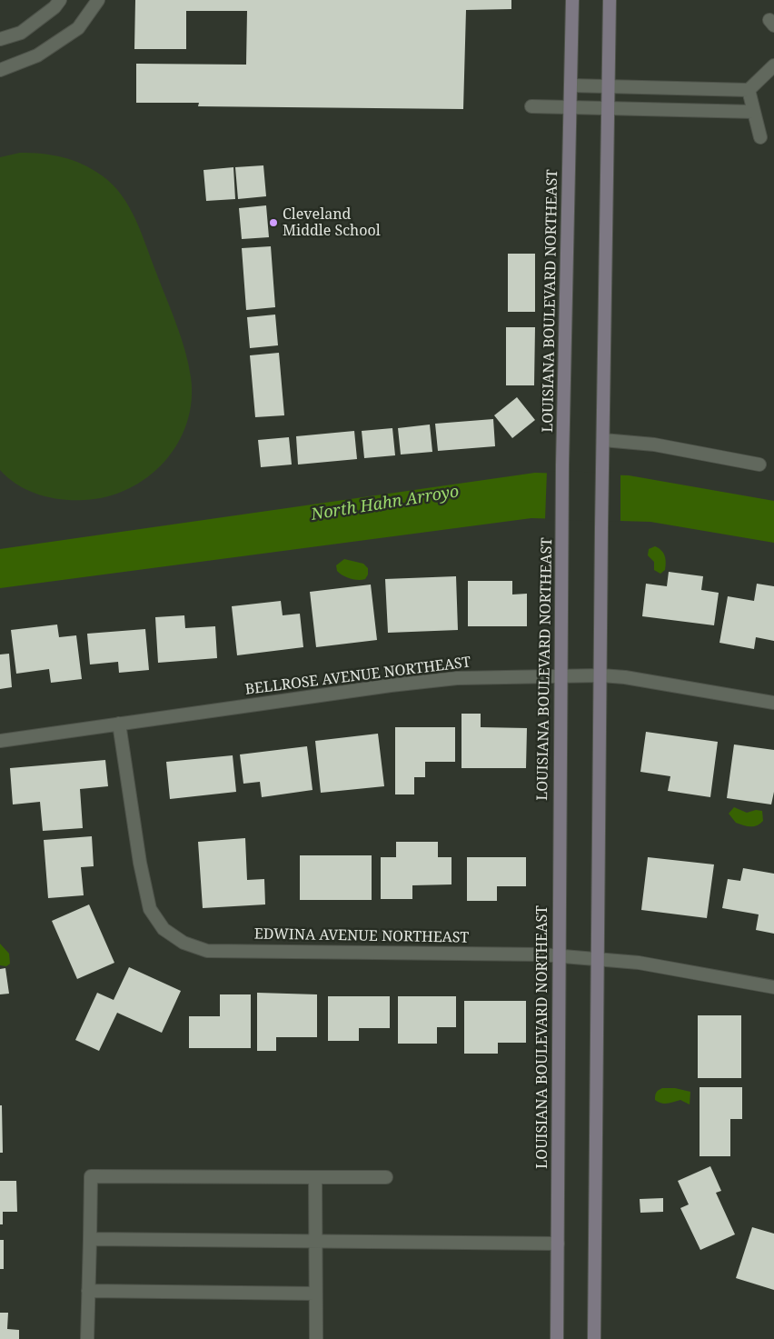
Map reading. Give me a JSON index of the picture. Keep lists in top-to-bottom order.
{
  "streets": {
    "main road": ["LOUISIANA BOULEVARD NORTHEAST"],
    "street": ["BELLROSE AVENUE NORTHEAST", "EDWINA AVENUE NORTHEAST"]
  },
  "crossings": [
    ["LOUISIANA BOULEVARD NORTHEAST", "BELLROSE AVENUE NORTHEAST"],
    ["LOUISIANA BOULEVARD NORTHEAST", "EDWINA AVENUE NORTHEAST"],
    ["BELLROSE AVENUE NORTHEAST", "EDWINA AVENUE NORTHEAST"]
  ],
  "water": ["North Hahn Arroyo"],
  "places": ["Cleveland Middle School"]
}
